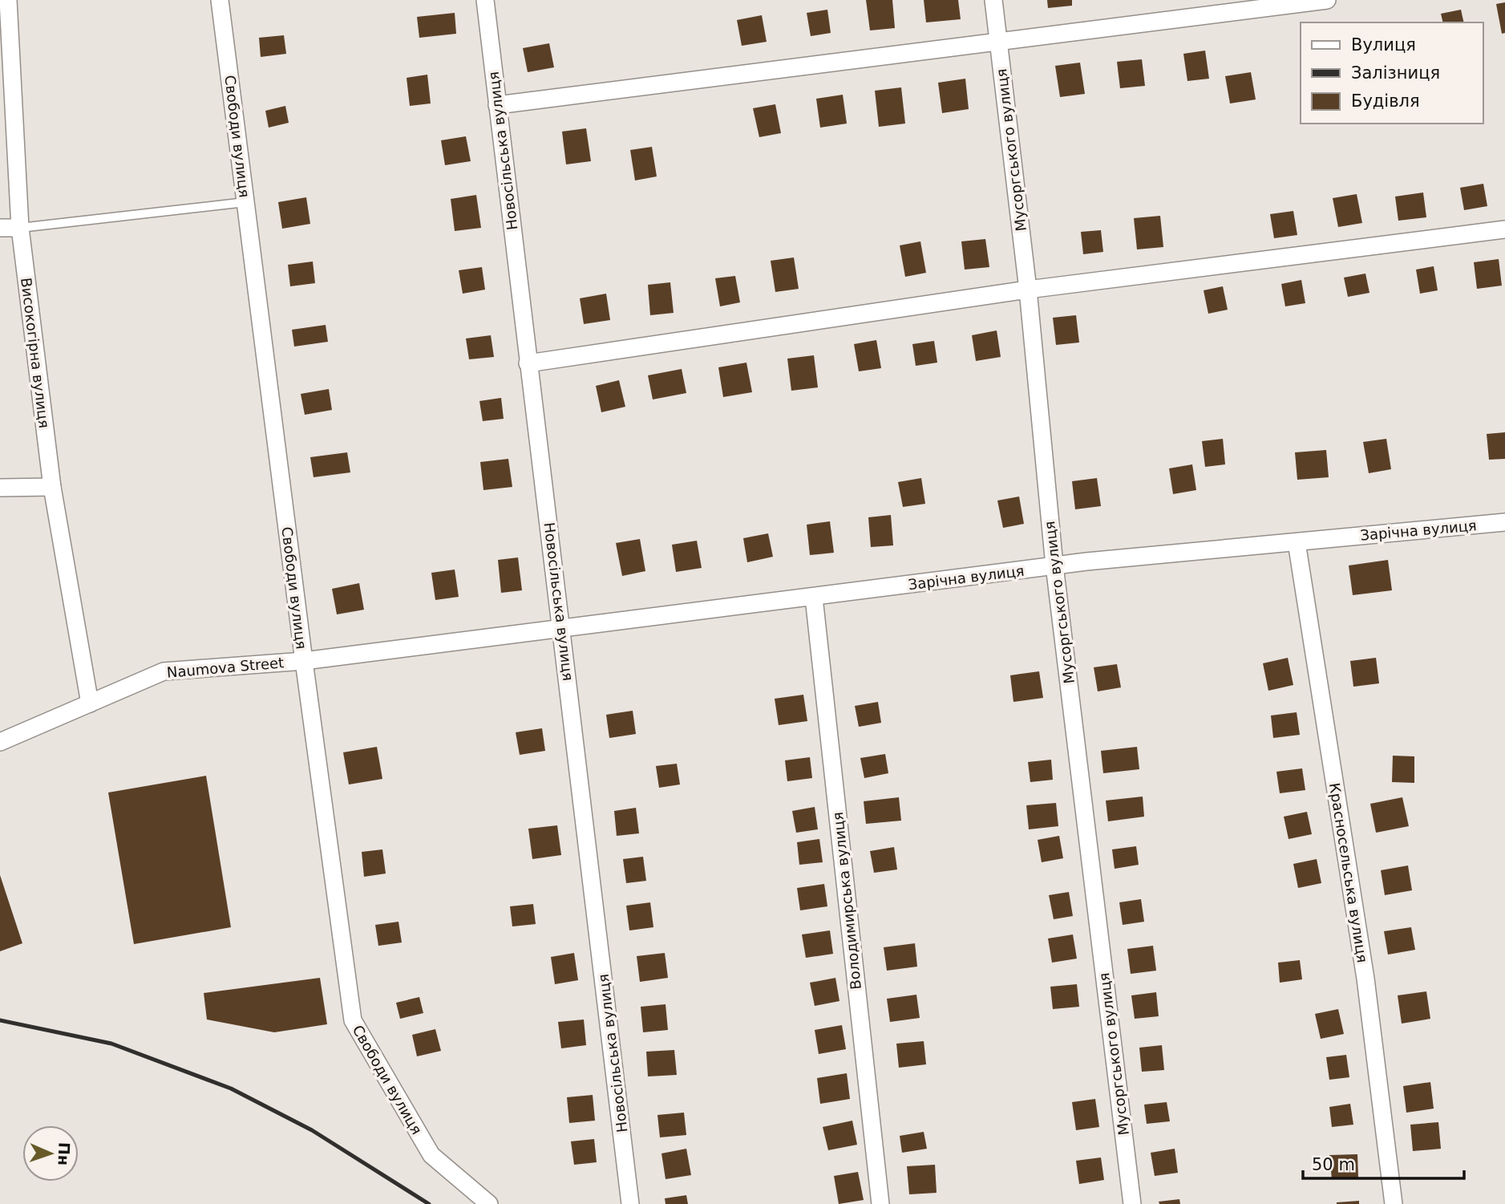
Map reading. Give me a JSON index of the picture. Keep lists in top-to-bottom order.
{
  "streets": {
    "street": [
      "Свободи вулиця",
      "Мусоргського вулиця",
      "Новосільська вулиця",
      "Високогірна вулиця",
      "Зарічна вулиця",
      "Naumova Street",
      "Красносельська вулиця",
      "Володимирська вулиця"
    ]
  },
  "crossings": [
    ["Свободи вулиця", "Naumova Street"],
    ["Мусоргського вулиця", "Зарічна вулиця"],
    ["Новосільська вулиця", "Зарічна вулиця"],
    ["Новосільська вулиця", "Naumova Street"],
    ["Високогірна вулиця", "Naumova Street"],
    ["Зарічна вулиця", "Naumova Street"],
    ["Зарічна вулиця", "Красносельська вулиця"],
    ["Зарічна вулиця", "Володимирська вулиця"]
  ],
  "legend": ["Вулиця", "Залізниця", "Будівля"],
  "scale_bar": "50 m",
  "north": "right"
}
